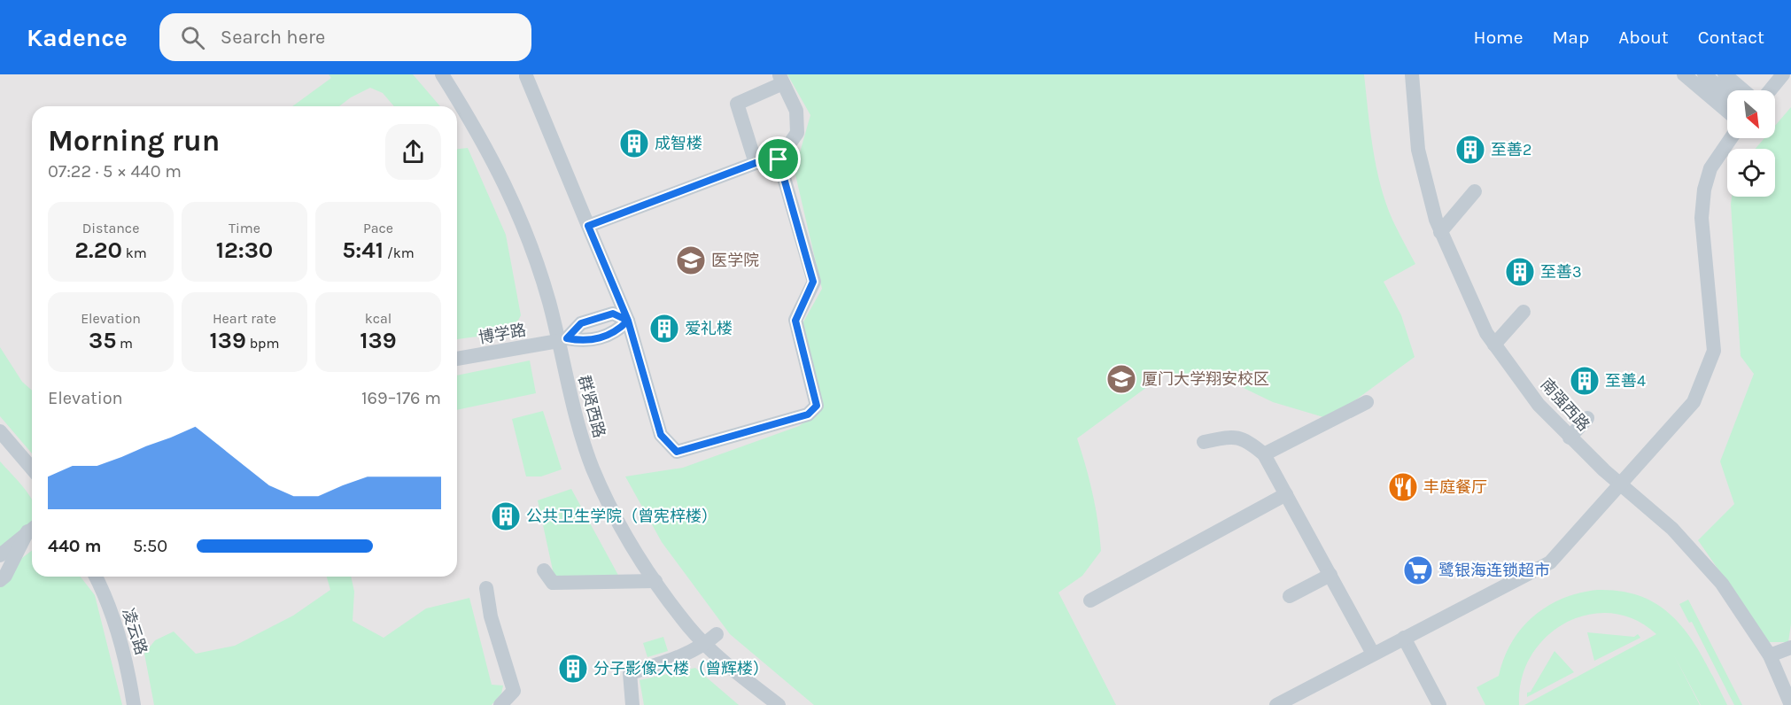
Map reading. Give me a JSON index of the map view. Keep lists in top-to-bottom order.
{
  "streets": {
    "street": [
      "博学路",
      "南强西路",
      "群贤西路",
      "凌云路"
    ]
  },
  "crossings": [
    ["博学路", "群贤西路"]
  ],
  "places": {
    "building": [
      "成智楼",
      "至善2",
      "至善3",
      "爱礼楼",
      "至善4",
      "公共卫生学院（曾宪梓楼）",
      "分子影像大楼（曾辉楼）"
    ],
    "school or university": ["医学院", "厦门大学翔安校区"],
    "restaurant": ["丰庭餐厅"],
    "supermarket": ["鹭银海连锁超市"]
  },
  "north": "bottom right",
  "page": {
    "header": "Kadence",
    "search": "Search here",
    "nav": [
      "Home",
      "Map",
      "About",
      "Contact"
    ],
    "heading": ["Morning run", "07:22 · 5 × 440 m"],
    "stats": [
      ["Distance", "2.20 km"],
      ["Time", "12:30"],
      ["Pace", "5:41 /km"],
      ["Elevation", "35 m"],
      ["Heart rate", "139 bpm"],
      ["kcal", "139"]
    ],
    "chart": ["Elevation", "169–176 m"],
    "list": [
      {
        "name": "440 m",
        "note": "5:50"
      }
    ]
  }
}
